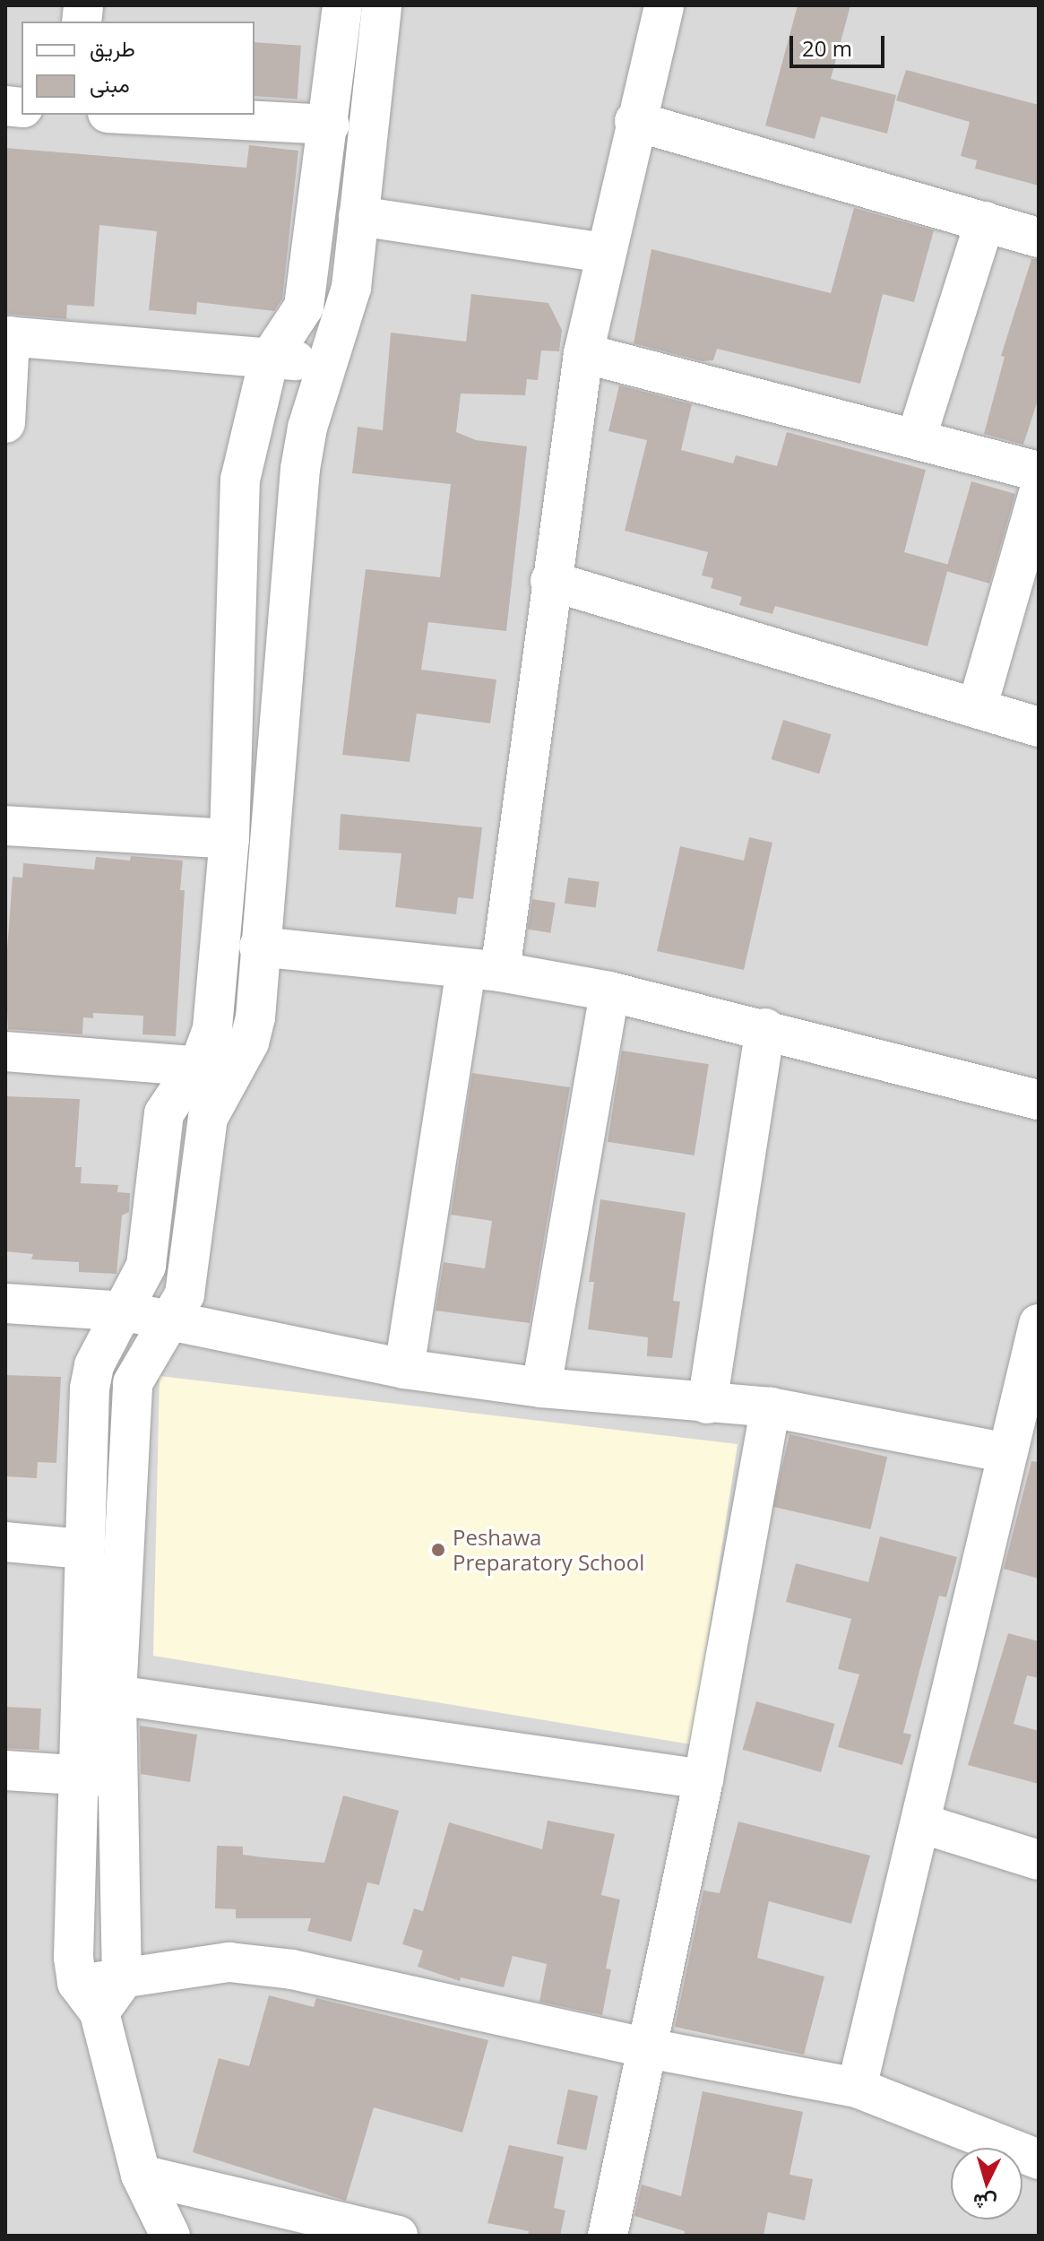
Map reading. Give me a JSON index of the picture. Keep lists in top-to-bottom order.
{
  "places": ["Peshawa Preparatory School"],
  "legend": ["طريق", "مبنى"],
  "scale_bar": "20 m",
  "north": "bottom"
}
